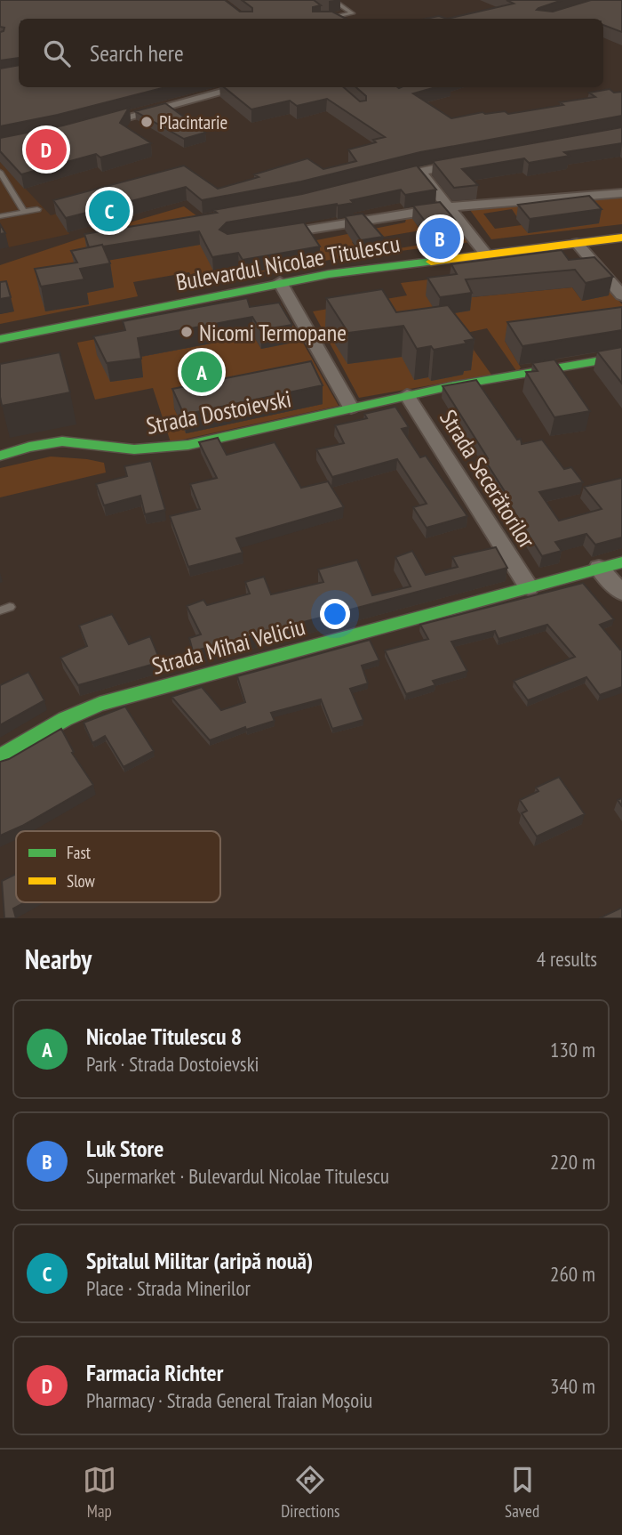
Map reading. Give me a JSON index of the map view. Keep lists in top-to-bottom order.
{
  "streets": {
    "street": [
      "Bulevardul Nicolae Titulescu",
      "Strada Dostoievski",
      "Strada Secerătorilor",
      "Strada Mihai Veliciu"
    ]
  },
  "crossings": [
    ["Strada Dostoievski", "Strada Secerătorilor"],
    ["Strada Secerătorilor", "Strada Mihai Veliciu"]
  ],
  "places": ["Placintarie", "Nicomi Termopane"],
  "legend": ["Fast", "Slow"],
  "page": {
    "search": "Search here",
    "pins": [
      "D",
      "C",
      "B",
      "A"
    ],
    "heading": ["Nearby", "4 results"],
    "list": [
      {
        "mark": "A",
        "name": "Nicolae Titulescu 8",
        "note": "Park · Strada Dostoievski",
        "value": "130 m"
      },
      {
        "mark": "B",
        "name": "Luk Store",
        "note": "Supermarket · Bulevardul Nicolae Titulescu",
        "value": "220 m"
      },
      {
        "mark": "C",
        "name": "Spitalul Militar (aripă nouă)",
        "note": "Place · Strada Minerilor",
        "value": "260 m"
      },
      {
        "mark": "D",
        "name": "Farmacia Richter",
        "note": "Pharmacy · Strada General Traian Moșoiu",
        "value": "340 m"
      }
    ],
    "nav": ["Map", "Directions", "Saved"]
  }
}
